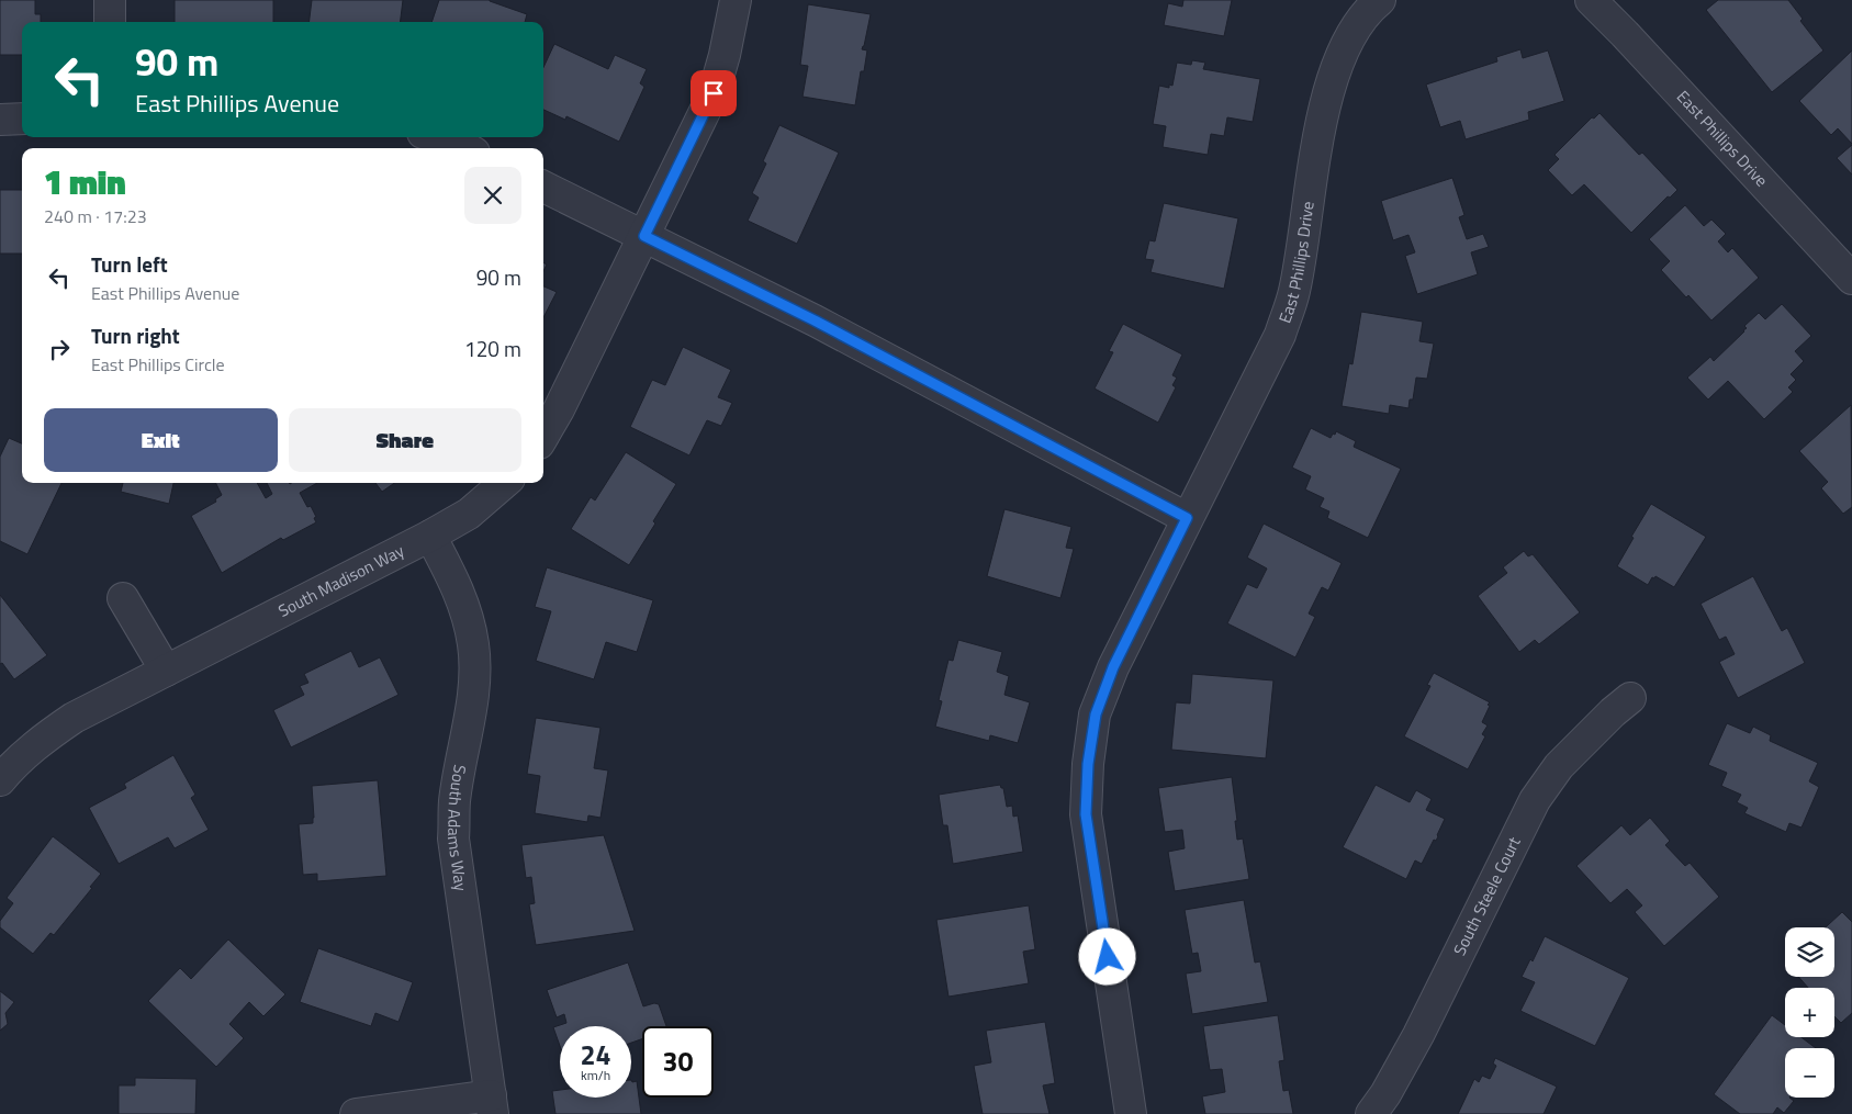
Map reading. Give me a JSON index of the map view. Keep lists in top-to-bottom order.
{
  "streets": {
    "street": [
      "East Phillips Drive",
      "South Madison Way",
      "South Adams Way",
      "South Steele Court"
    ]
  },
  "crossings": [
    ["South Madison Way", "South Adams Way"]
  ],
  "page": {
    "turn": ["90 m", "East Phillips Avenue"],
    "heading": ["1 min", "240 m · 17:23"],
    "list": [
      {
        "name": "Turn left",
        "note": "East Phillips Avenue",
        "value": "90 m"
      },
      {
        "name": "Turn right",
        "note": "East Phillips Circle",
        "value": "120 m"
      }
    ],
    "buttons": ["Exit", "Share"],
    "map_buttons": ["+", "−"],
    "speed": "24 km/h",
    "limit": "30"
  }
}
